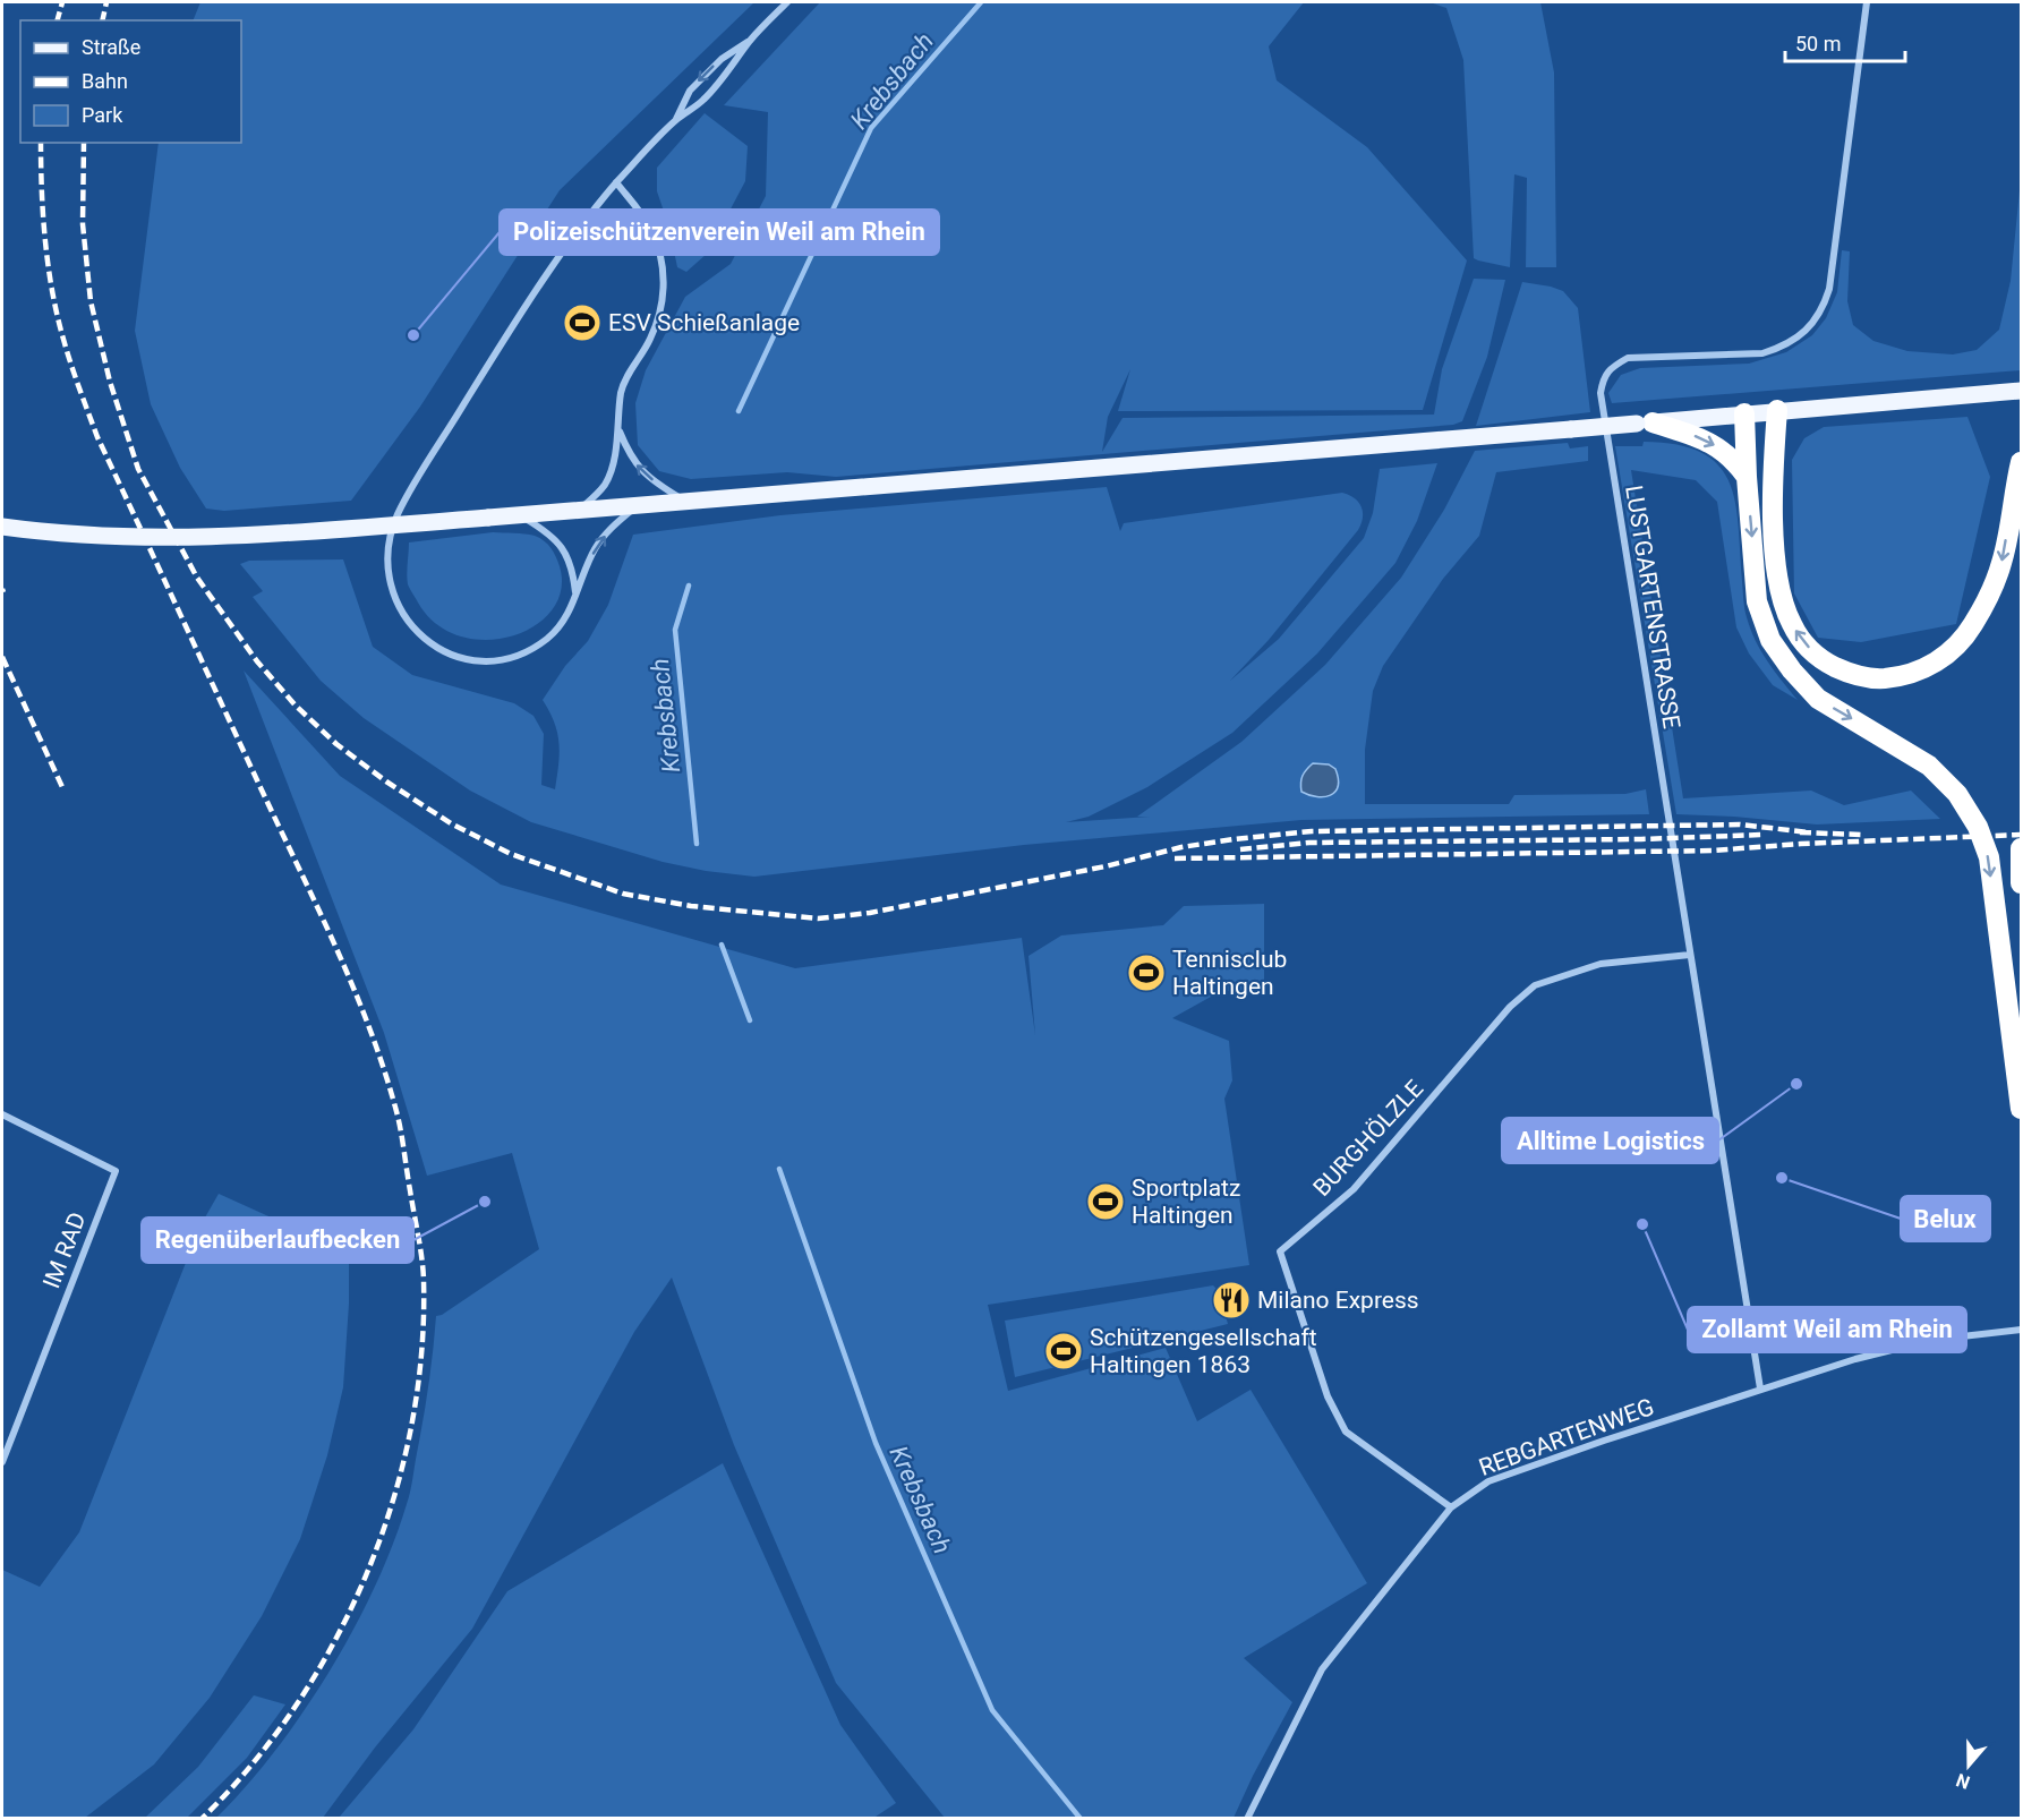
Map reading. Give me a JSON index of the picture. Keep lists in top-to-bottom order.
{
  "streets": {
    "street": [
      "LUSTGARTENSTRASSE",
      "BURGHÖLZLE",
      "IM RAD",
      "REBGARTENWEG"
    ]
  },
  "crossings": [
    ["LUSTGARTENSTRASSE", "BURGHÖLZLE"],
    ["LUSTGARTENSTRASSE", "REBGARTENWEG"],
    ["BURGHÖLZLE", "REBGARTENWEG"]
  ],
  "water": ["Krebsbach"],
  "places": {
    "sports": [
      "ESV Schießanlage",
      "Tennisclub Haltingen",
      "Sportplatz Haltingen",
      "Schützengesellschaft Haltingen 1863"
    ],
    "other": [
      "Polizeischützenverein Weil am Rhein",
      "Alltime Logistics",
      "Belux",
      "Regenüberlaufbecken",
      "Zollamt Weil am Rhein"
    ],
    "restaurant": ["Milano Express"]
  },
  "legend": ["Straße", "Bahn", "Park"],
  "scale_bar": "50 m",
  "north": "bottom"
}
